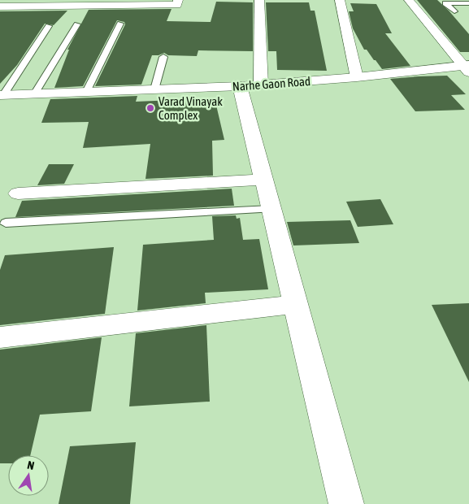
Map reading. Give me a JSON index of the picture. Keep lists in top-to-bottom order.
{
  "streets": {
    "street": ["Narhe Gaon Road"]
  },
  "places": ["Varad Vinayak Complex"],
  "north": "top"
}
